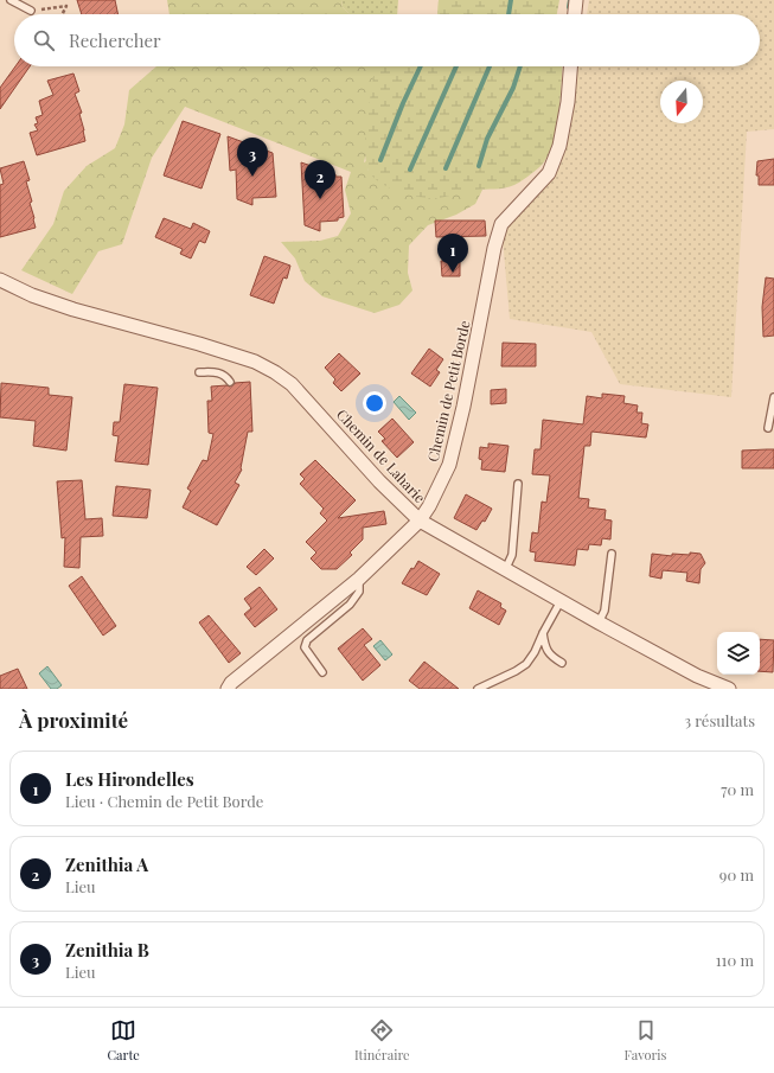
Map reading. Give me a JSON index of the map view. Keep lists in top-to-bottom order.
{
  "streets": {
    "street": ["Chemin de Petit Borde", "Chemin de Laharie"]
  },
  "crossings": [
    ["Chemin de Petit Borde", "Chemin de Laharie"]
  ],
  "north": "bottom",
  "page": {
    "search": "Rechercher",
    "pins": ["3", "2", "1"],
    "heading": ["À proximité", "3 résultats"],
    "list": [
      {
        "mark": "1",
        "name": "Les Hirondelles",
        "note": "Lieu · Chemin de Petit Borde",
        "value": "70 m"
      },
      {
        "mark": "2",
        "name": "Zenithia A",
        "note": "Lieu",
        "value": "90 m"
      },
      {
        "mark": "3",
        "name": "Zenithia B",
        "note": "Lieu",
        "value": "110 m"
      }
    ],
    "nav": ["Carte", "Itinéraire", "Favoris"]
  }
}
